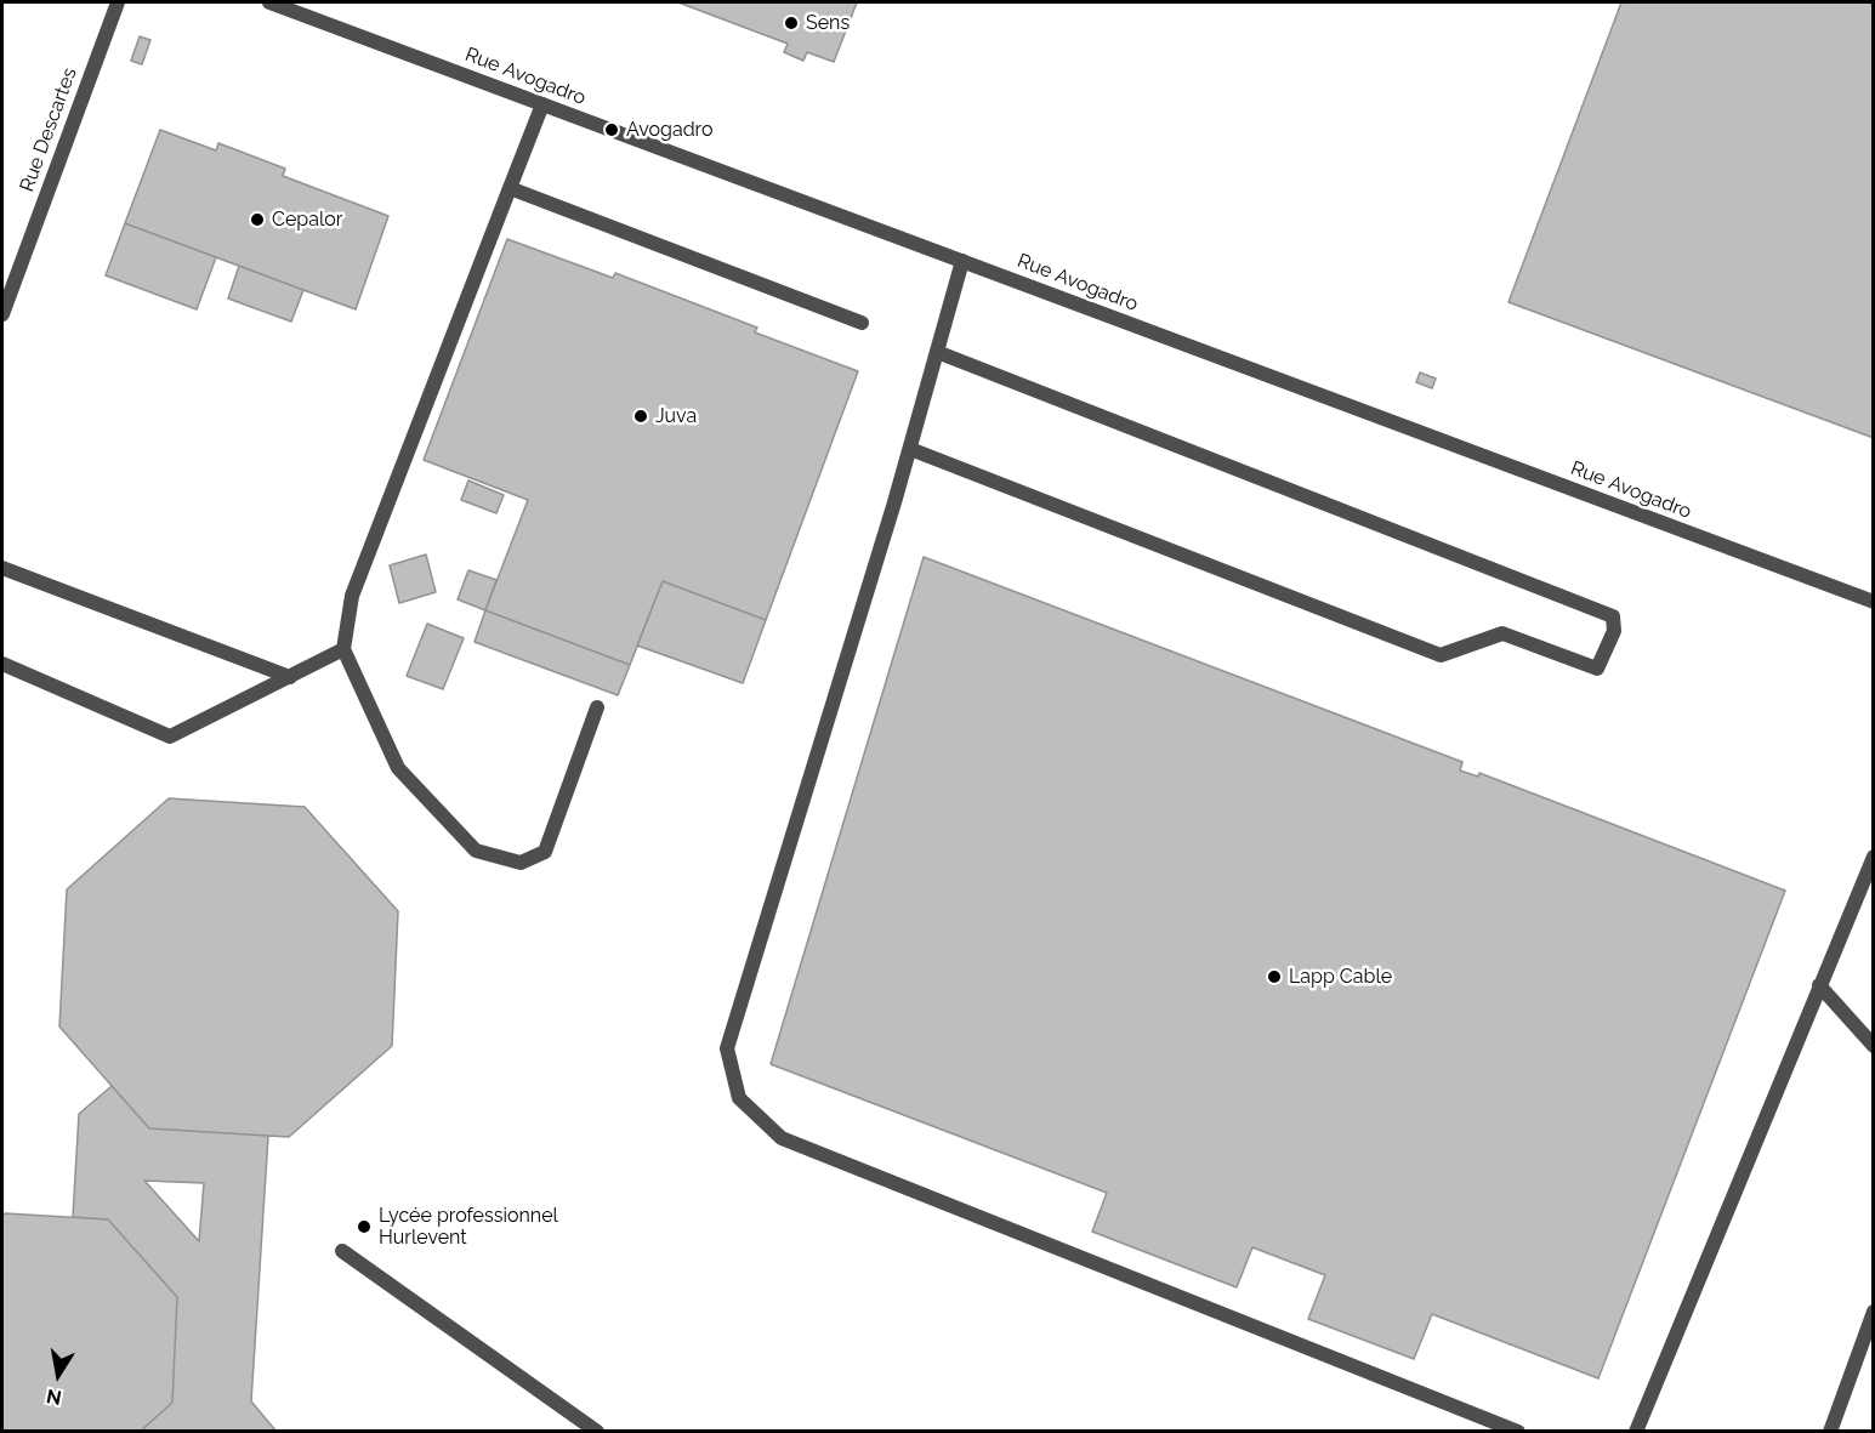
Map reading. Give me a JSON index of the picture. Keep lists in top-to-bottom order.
{
  "streets": {
    "street": ["Rue Avogadro", "Rue Descartes"]
  },
  "places": [
    "Sens",
    "Avogadro",
    "Cepalor",
    "Juva",
    "Lapp Cable",
    "Lycée professionnel Hurlevent"
  ],
  "north": "bottom"
}
